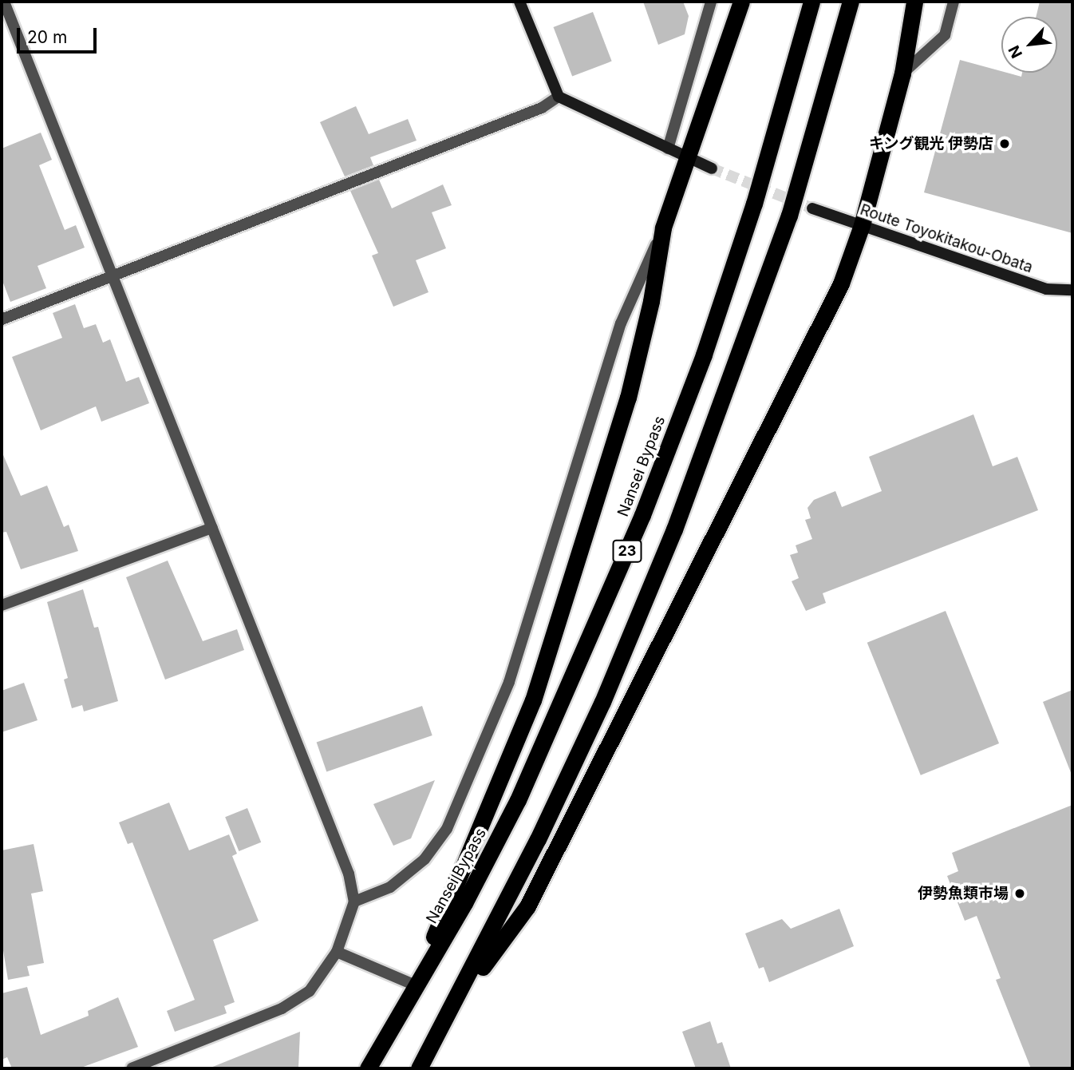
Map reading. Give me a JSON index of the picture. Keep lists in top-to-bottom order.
{
  "streets": {
    "highway": ["Nansei Bypass", "23"],
    "main road": ["Route Toyokitakou-Obata"]
  },
  "places": ["キング観光 伊勢店", "伊勢魚類市場"],
  "scale_bar": "20 m",
  "north": "bottom left"
}
